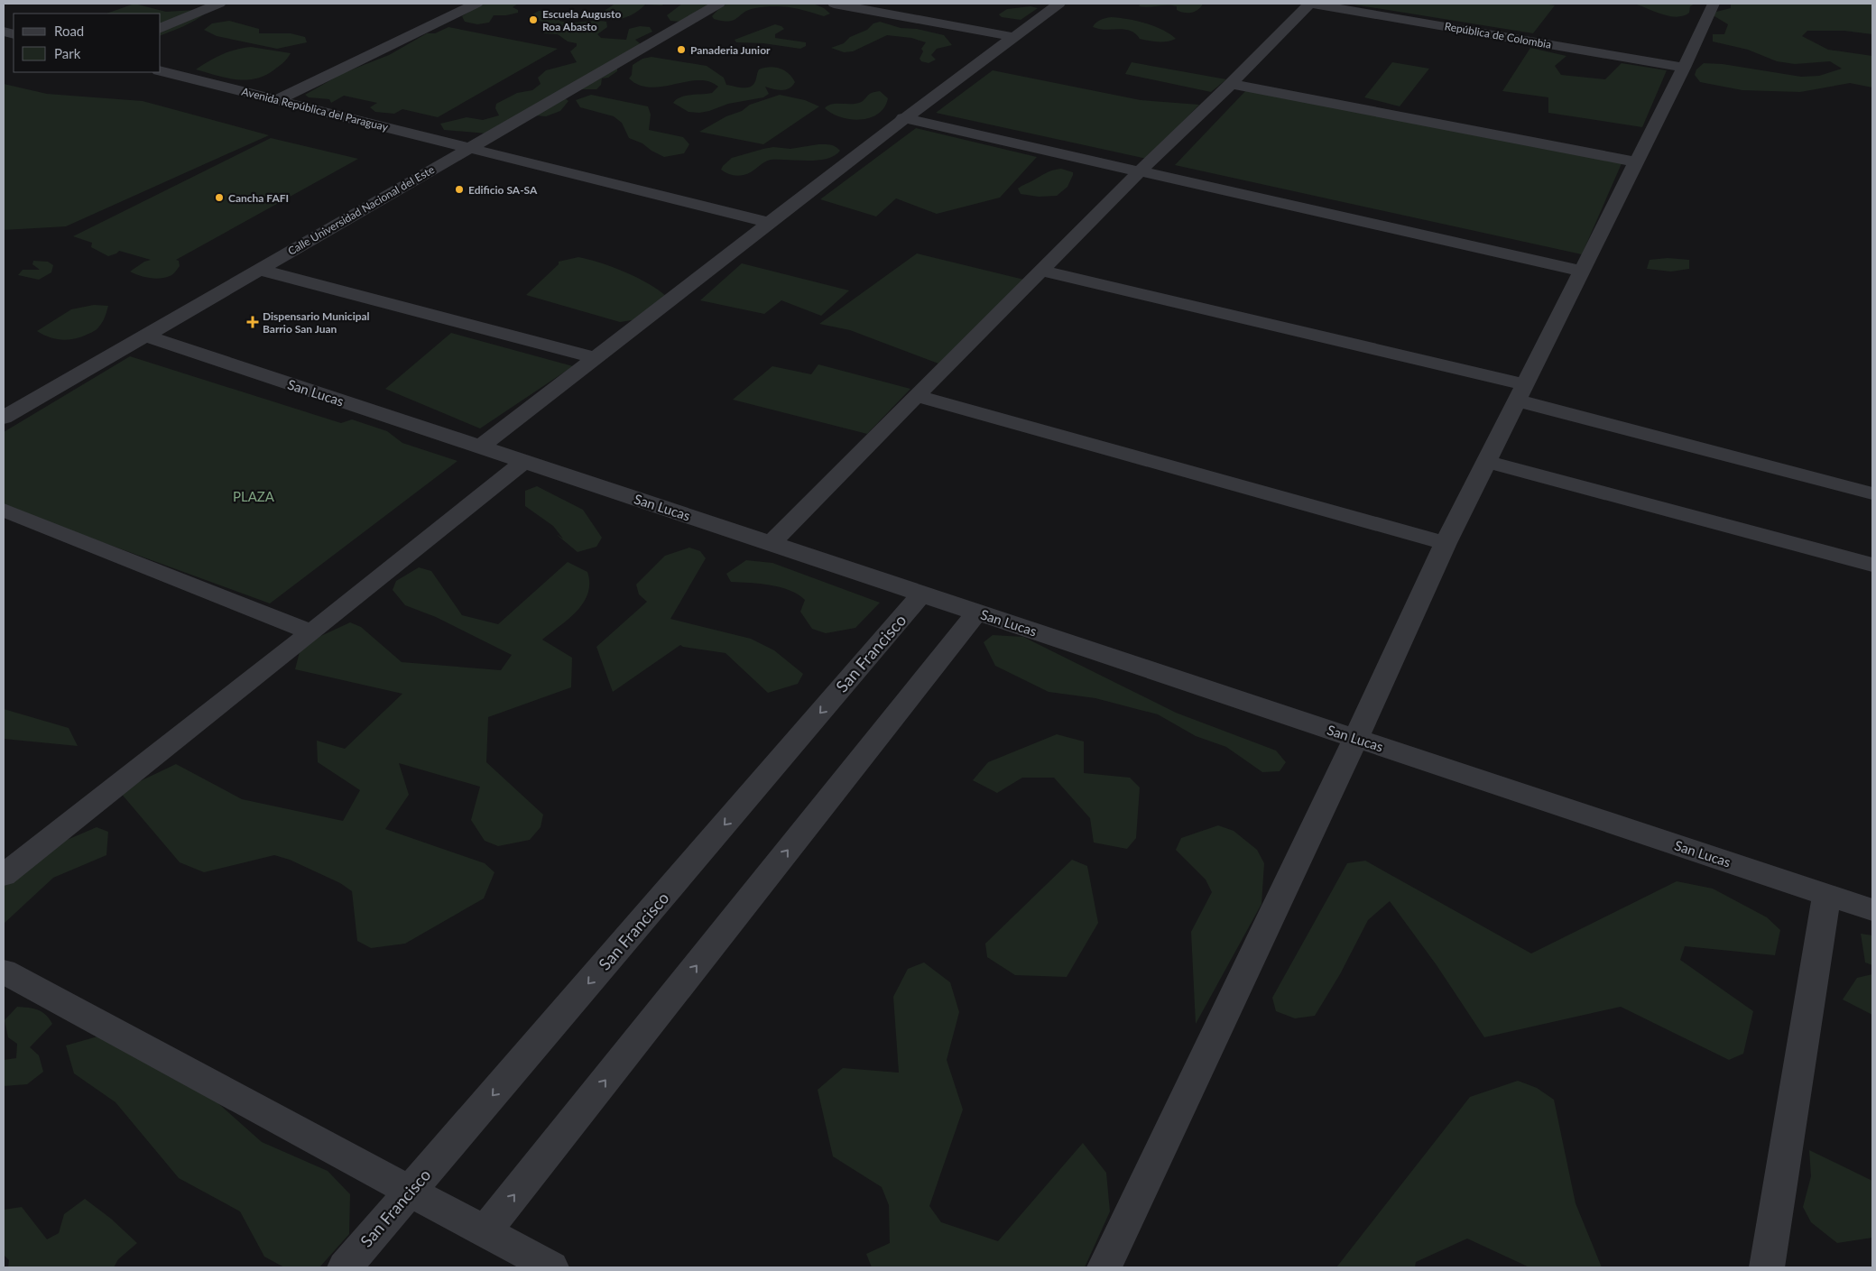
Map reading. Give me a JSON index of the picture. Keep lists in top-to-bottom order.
{
  "streets": {
    "street": [
      "República de Colombia",
      "Avenida República del Paraguay",
      "Calle Universidad Nacional del Este",
      "San Lucas",
      "San Francisco"
    ]
  },
  "crossings": [
    ["Avenida República del Paraguay", "Calle Universidad Nacional del Este"],
    ["Calle Universidad Nacional del Este", "San Lucas"],
    ["San Lucas", "San Francisco"]
  ],
  "parks": ["PLAZA"],
  "places": {
    "other": [
      "Escuela Augusto Roa Abasto",
      "Panaderia Junior",
      "Edificio SA-SA",
      "Cancha FAFI"
    ],
    "health": ["Dispensario Municipal Barrio San Juan"]
  },
  "legend": ["Road", "Park"]
}
